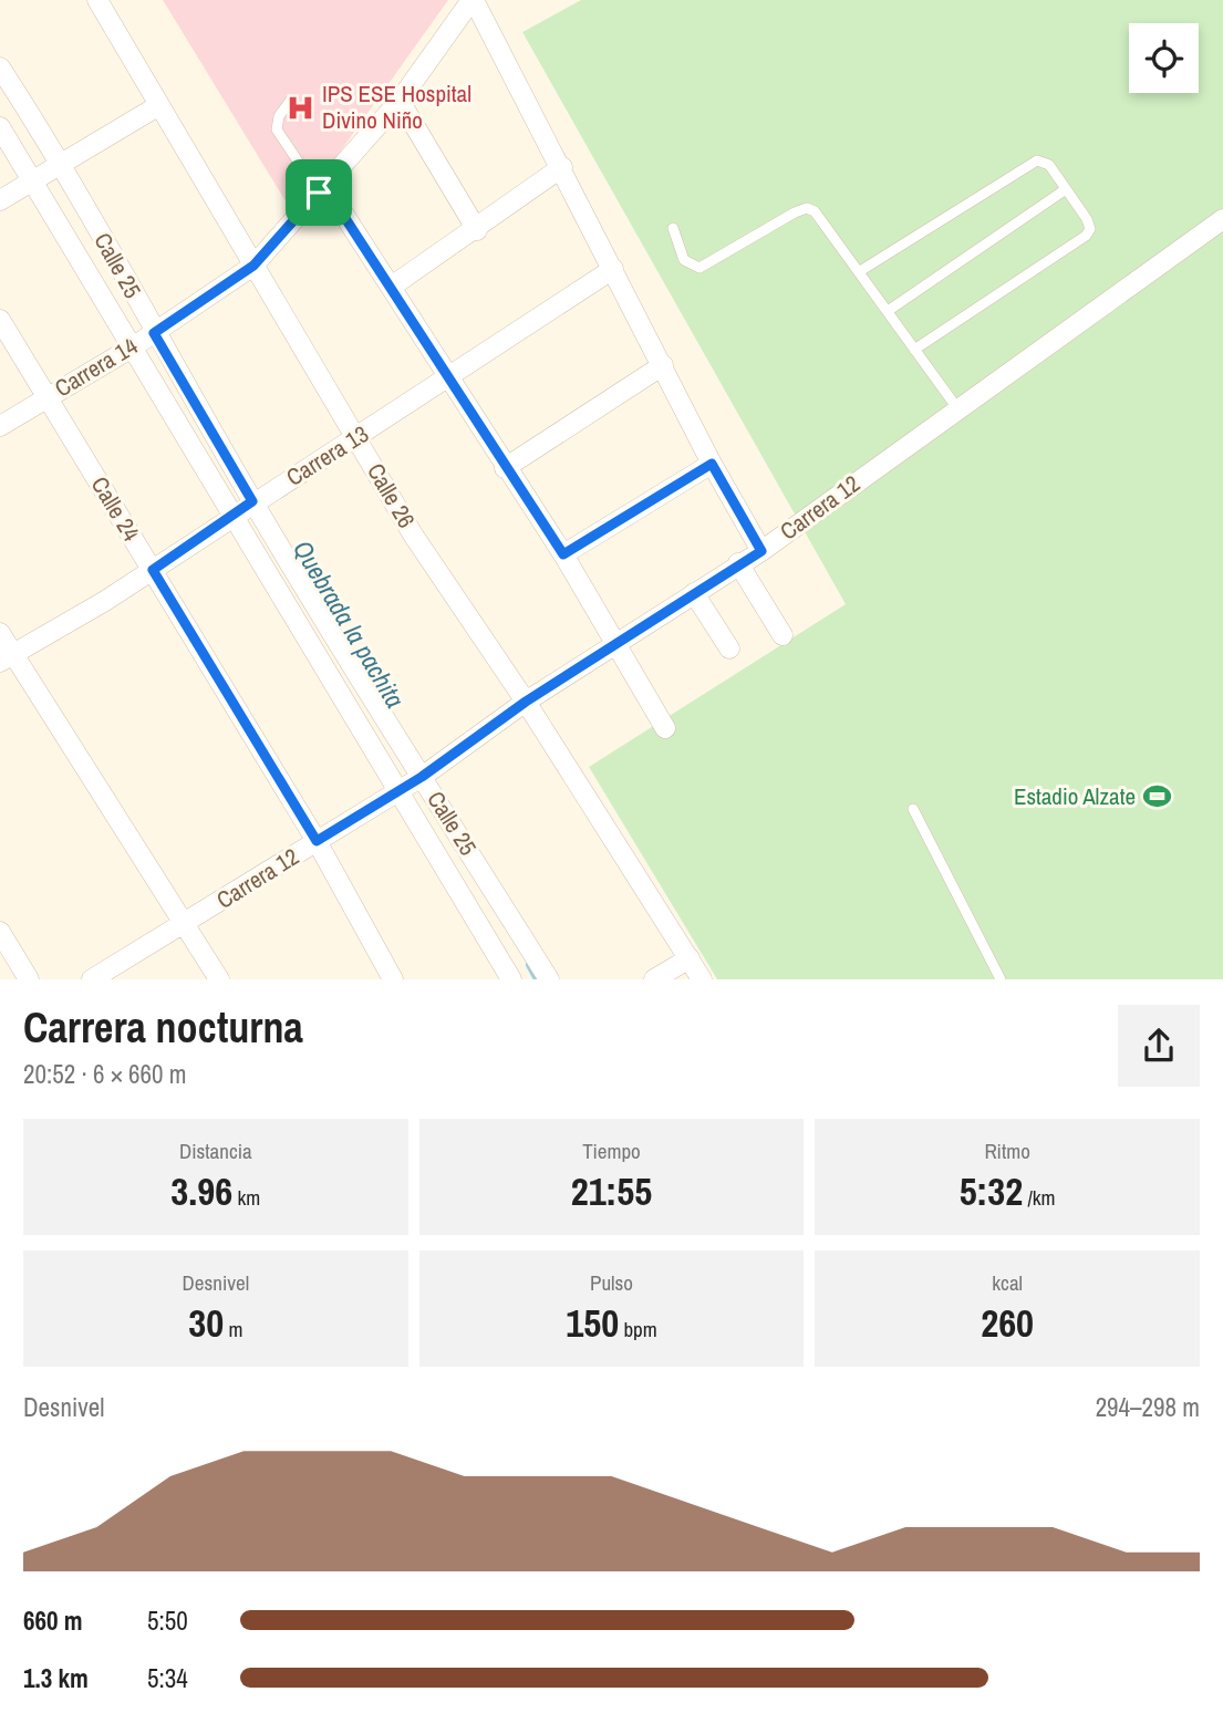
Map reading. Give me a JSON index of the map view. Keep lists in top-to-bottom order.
{
  "streets": {
    "street": [
      "Calle 25",
      "Carrera 14",
      "Carrera 13",
      "Calle 26",
      "Carrera 12",
      "Calle 24"
    ]
  },
  "crossings": [
    ["Calle 25", "Carrera 14"],
    ["Calle 25", "Carrera 13"],
    ["Calle 25", "Carrera 12"],
    ["Carrera 14", "Calle 26"],
    ["Carrera 14", "Calle 24"],
    ["Carrera 13", "Calle 26"],
    ["Carrera 13", "Calle 24"],
    ["Calle 26", "Carrera 12"],
    ["Carrera 12", "Calle 24"]
  ],
  "water": ["Quebrada la pachita"],
  "places": {
    "hospital": ["IPS ESE Hospital Divino Niño"],
    "sports": ["Estadio Alzate"]
  },
  "page": {
    "heading": ["Carrera nocturna", "20:52 · 6 × 660 m"],
    "stats": [
      ["Distancia", "3.96 km"],
      ["Tiempo", "21:55"],
      ["Ritmo", "5:32 /km"],
      ["Desnivel", "30 m"],
      ["Pulso", "150 bpm"],
      ["kcal", "260"]
    ],
    "chart": ["Desnivel", "294–298 m"],
    "list": [
      {
        "name": "660 m",
        "note": "5:50"
      },
      {
        "name": "1.3 km",
        "note": "5:34"
      }
    ]
  }
}
